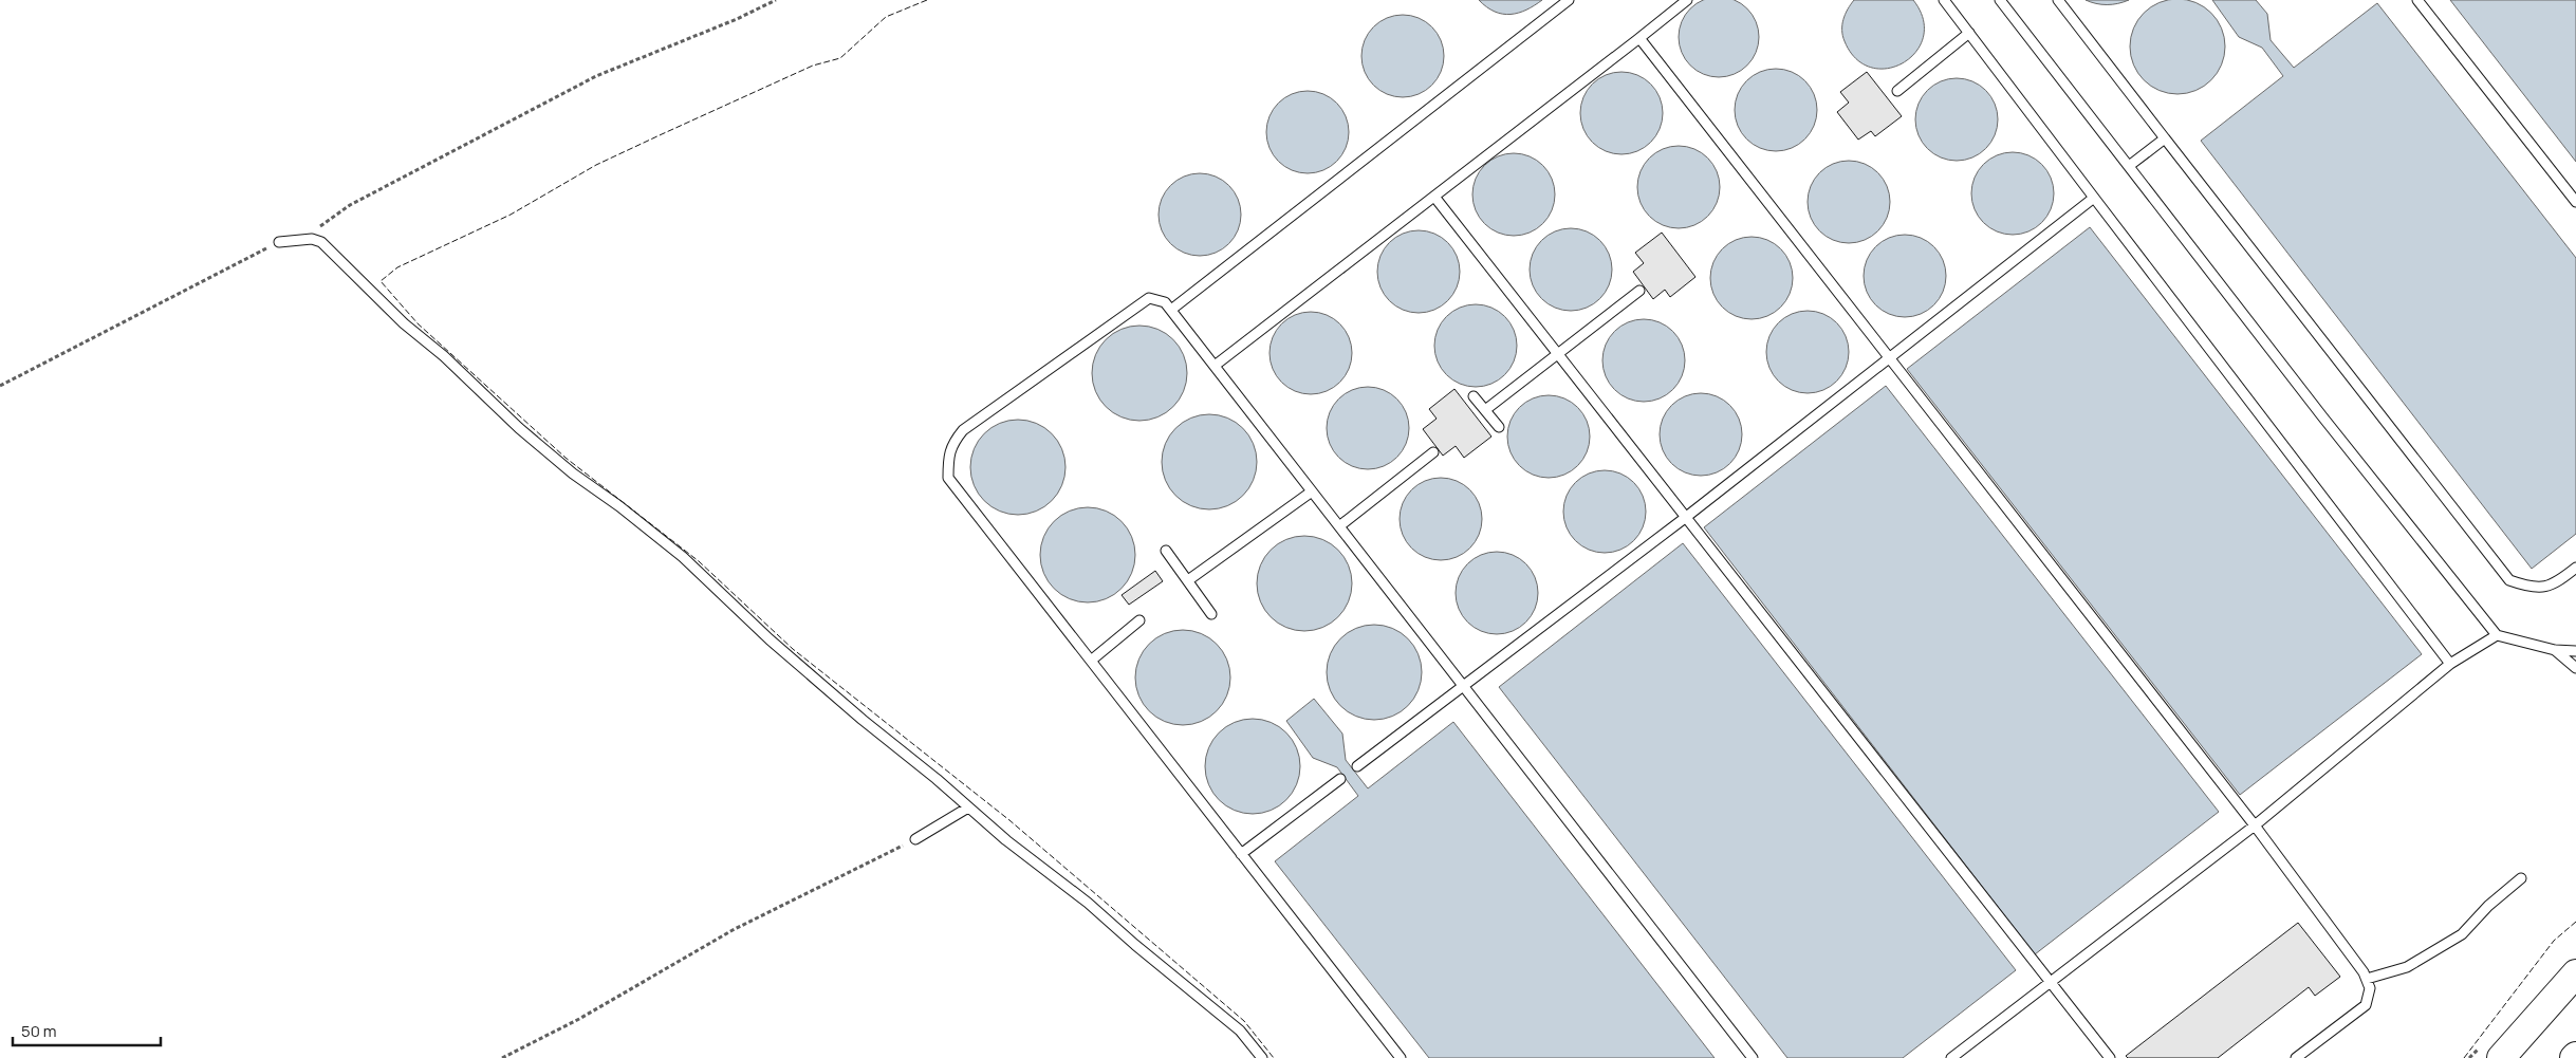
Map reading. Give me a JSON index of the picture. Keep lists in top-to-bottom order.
{
  "scale_bar": "50 m"
}
